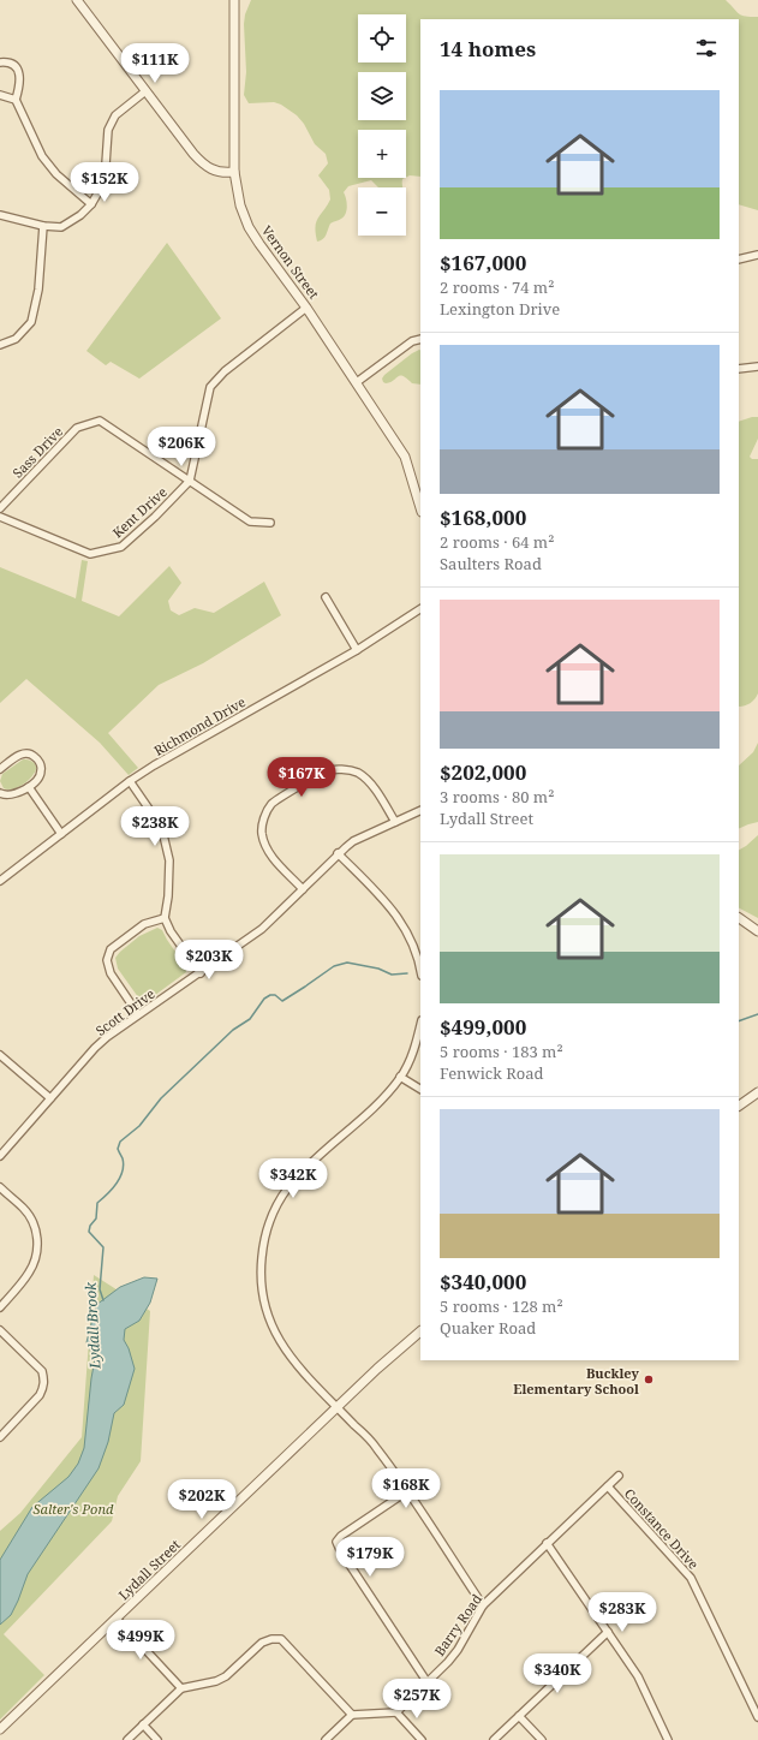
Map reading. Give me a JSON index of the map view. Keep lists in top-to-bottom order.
{
  "streets": {
    "street": [
      "Vernon Street",
      "Sass Drive",
      "Kent Drive",
      "Richmond Drive",
      "Scott Drive",
      "Constance Drive",
      "Lydall Street",
      "Barry Road"
    ]
  },
  "crossings": [
    ["Sass Drive", "Kent Drive"],
    ["Constance Drive", "Barry Road"]
  ],
  "water": ["Lydall Brook"],
  "parks": ["Salter's Pond"],
  "places": ["Buckley Elementary School"],
  "page": {
    "map_buttons": ["+", "−"],
    "heading": "14 homes",
    "price": [
      "$111K",
      "$152K",
      "$206K",
      "$167K",
      "$238K",
      "$203K",
      "$342K",
      "$168K",
      "$202K",
      "$179K",
      "$283K",
      "$499K",
      "$340K",
      "$257K"
    ],
    "list": [
      {
        "name": "$167,000",
        "note": "2 rooms · 74 m² · Lexington Drive"
      },
      {
        "name": "$168,000",
        "note": "2 rooms · 64 m² · Saulters Road"
      },
      {
        "name": "$202,000",
        "note": "3 rooms · 80 m² · Lydall Street"
      },
      {
        "name": "$499,000",
        "note": "5 rooms · 183 m² · Fenwick Road"
      },
      {
        "name": "$340,000",
        "note": "5 rooms · 128 m² · Quaker Road"
      }
    ]
  }
}
